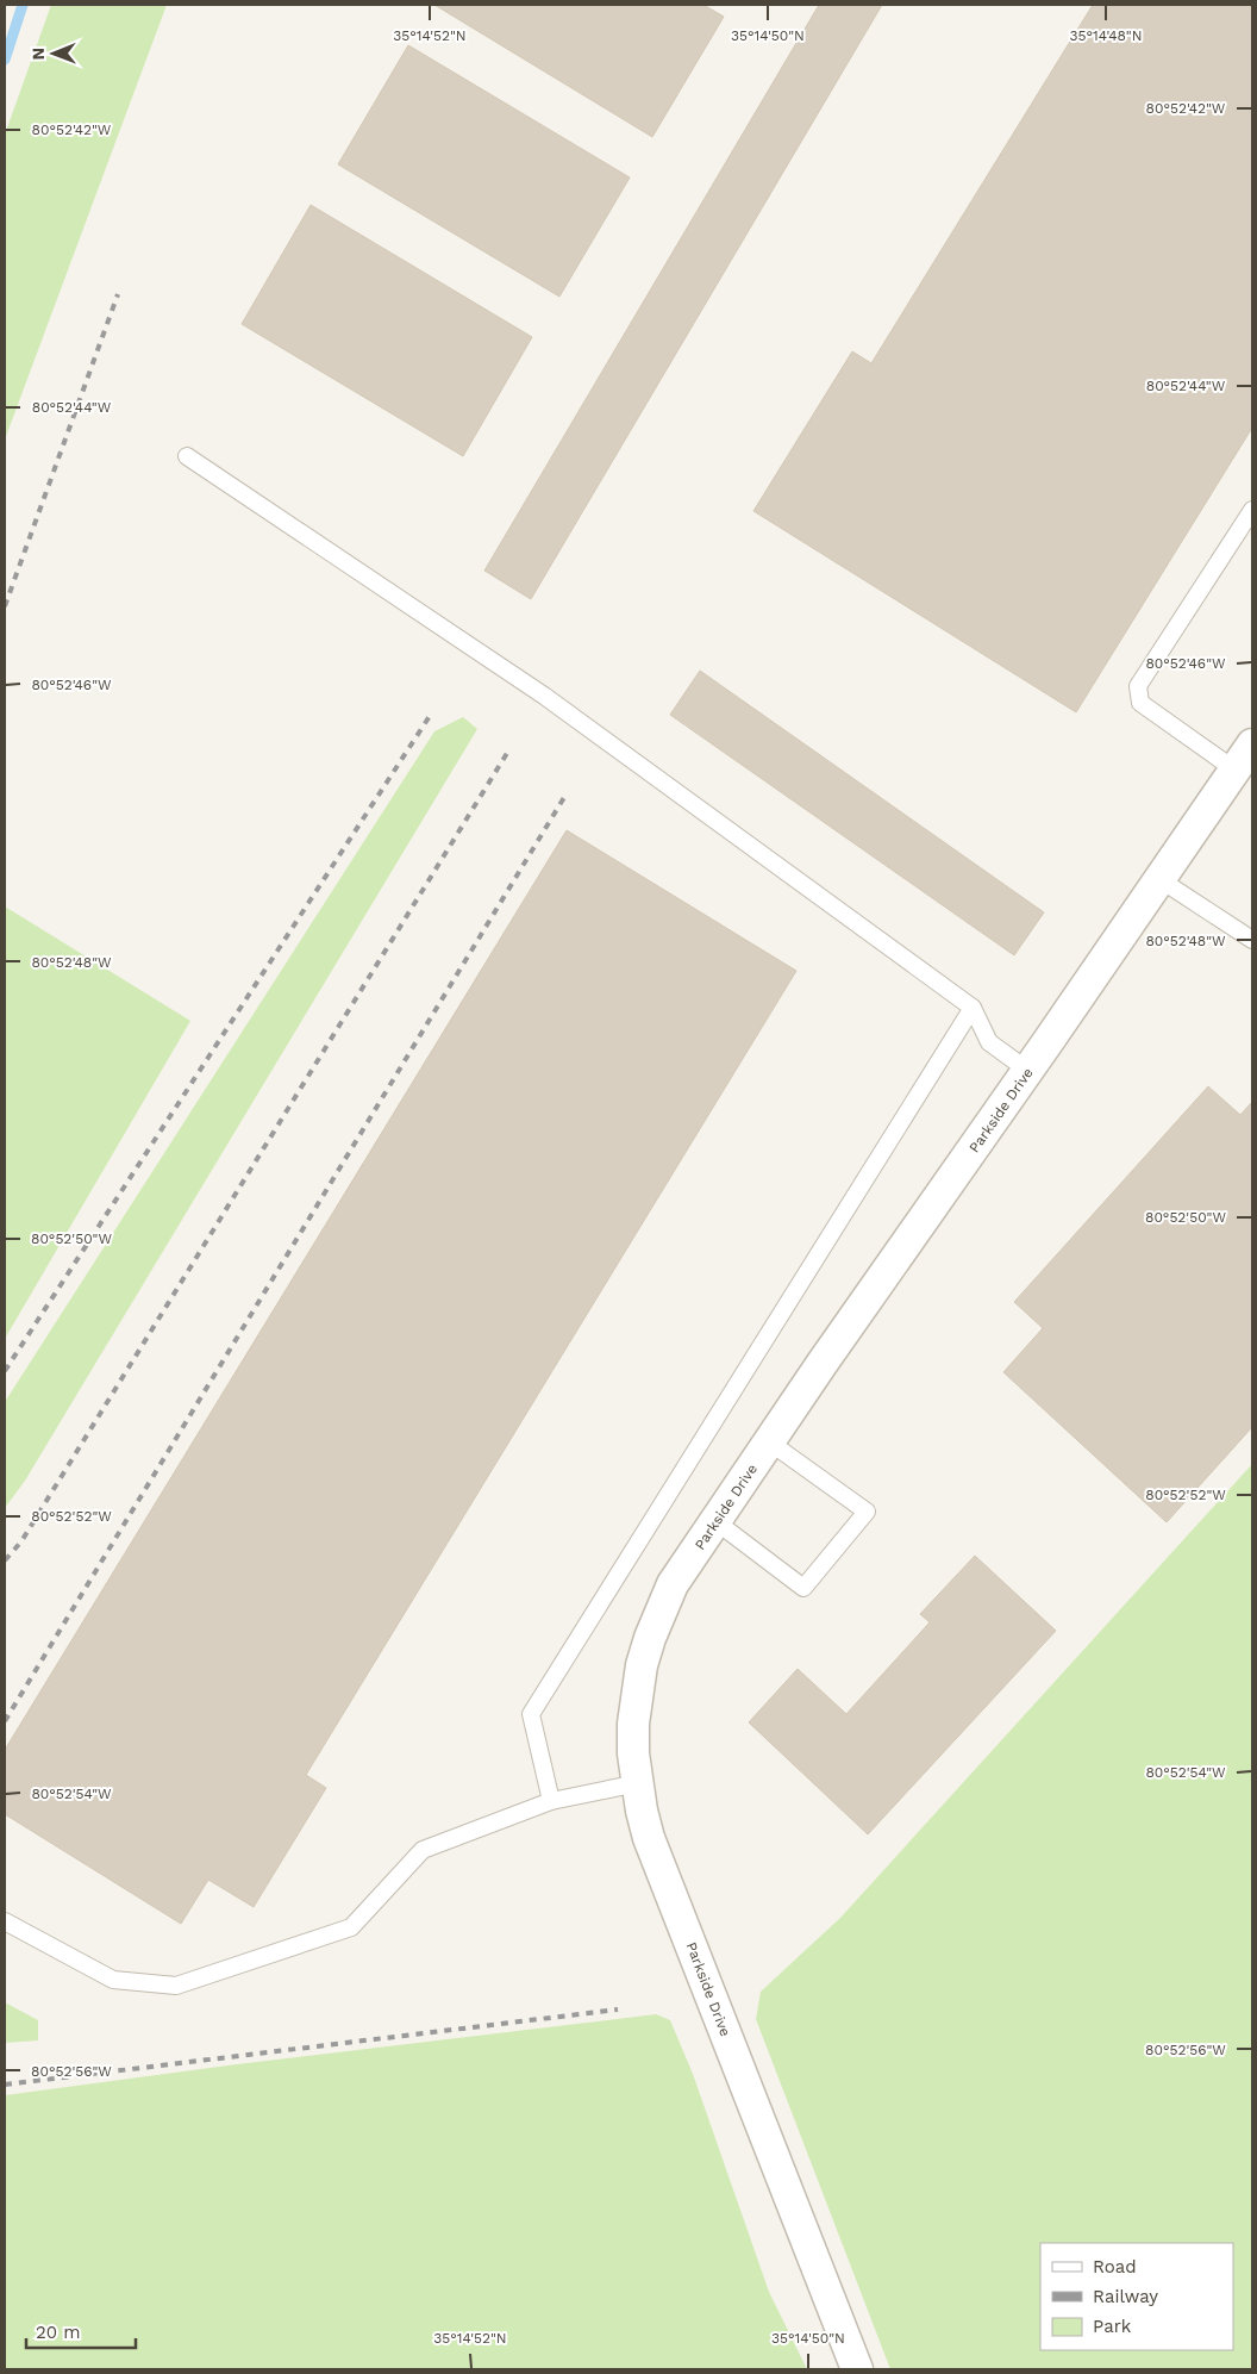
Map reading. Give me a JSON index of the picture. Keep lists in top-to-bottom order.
{
  "streets": {
    "street": ["Parkside Drive"]
  },
  "legend": ["Road", "Railway", "Park"],
  "scale_bar": "20 m",
  "north": "left",
  "coordinates": [
    "35°14'52\"N",
    "35°14'50\"N",
    "35°14'48\"N",
    "80°52'42\"W",
    "80°52'44\"W",
    "80°52'46\"W",
    "80°52'48\"W",
    "80°52'50\"W",
    "80°52'52\"W",
    "80°52'54\"W",
    "80°52'56\"W"
  ]
}
